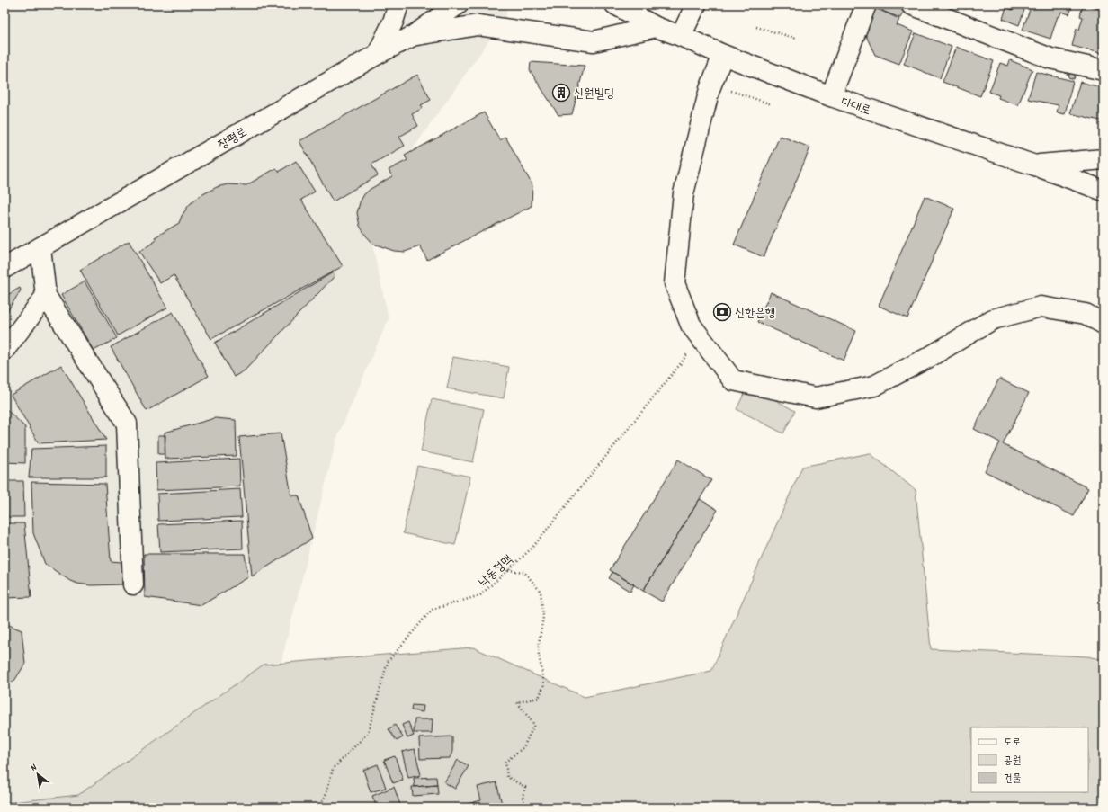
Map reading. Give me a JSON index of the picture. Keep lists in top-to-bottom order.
{
  "streets": {
    "street": ["다대로", "장평로"],
    "path": ["낙동정맥"]
  },
  "places": {
    "building": ["신원빌딩"],
    "bank": ["신한은행"]
  },
  "legend": ["도로", "공원", "건물"],
  "north": "top left"
}
